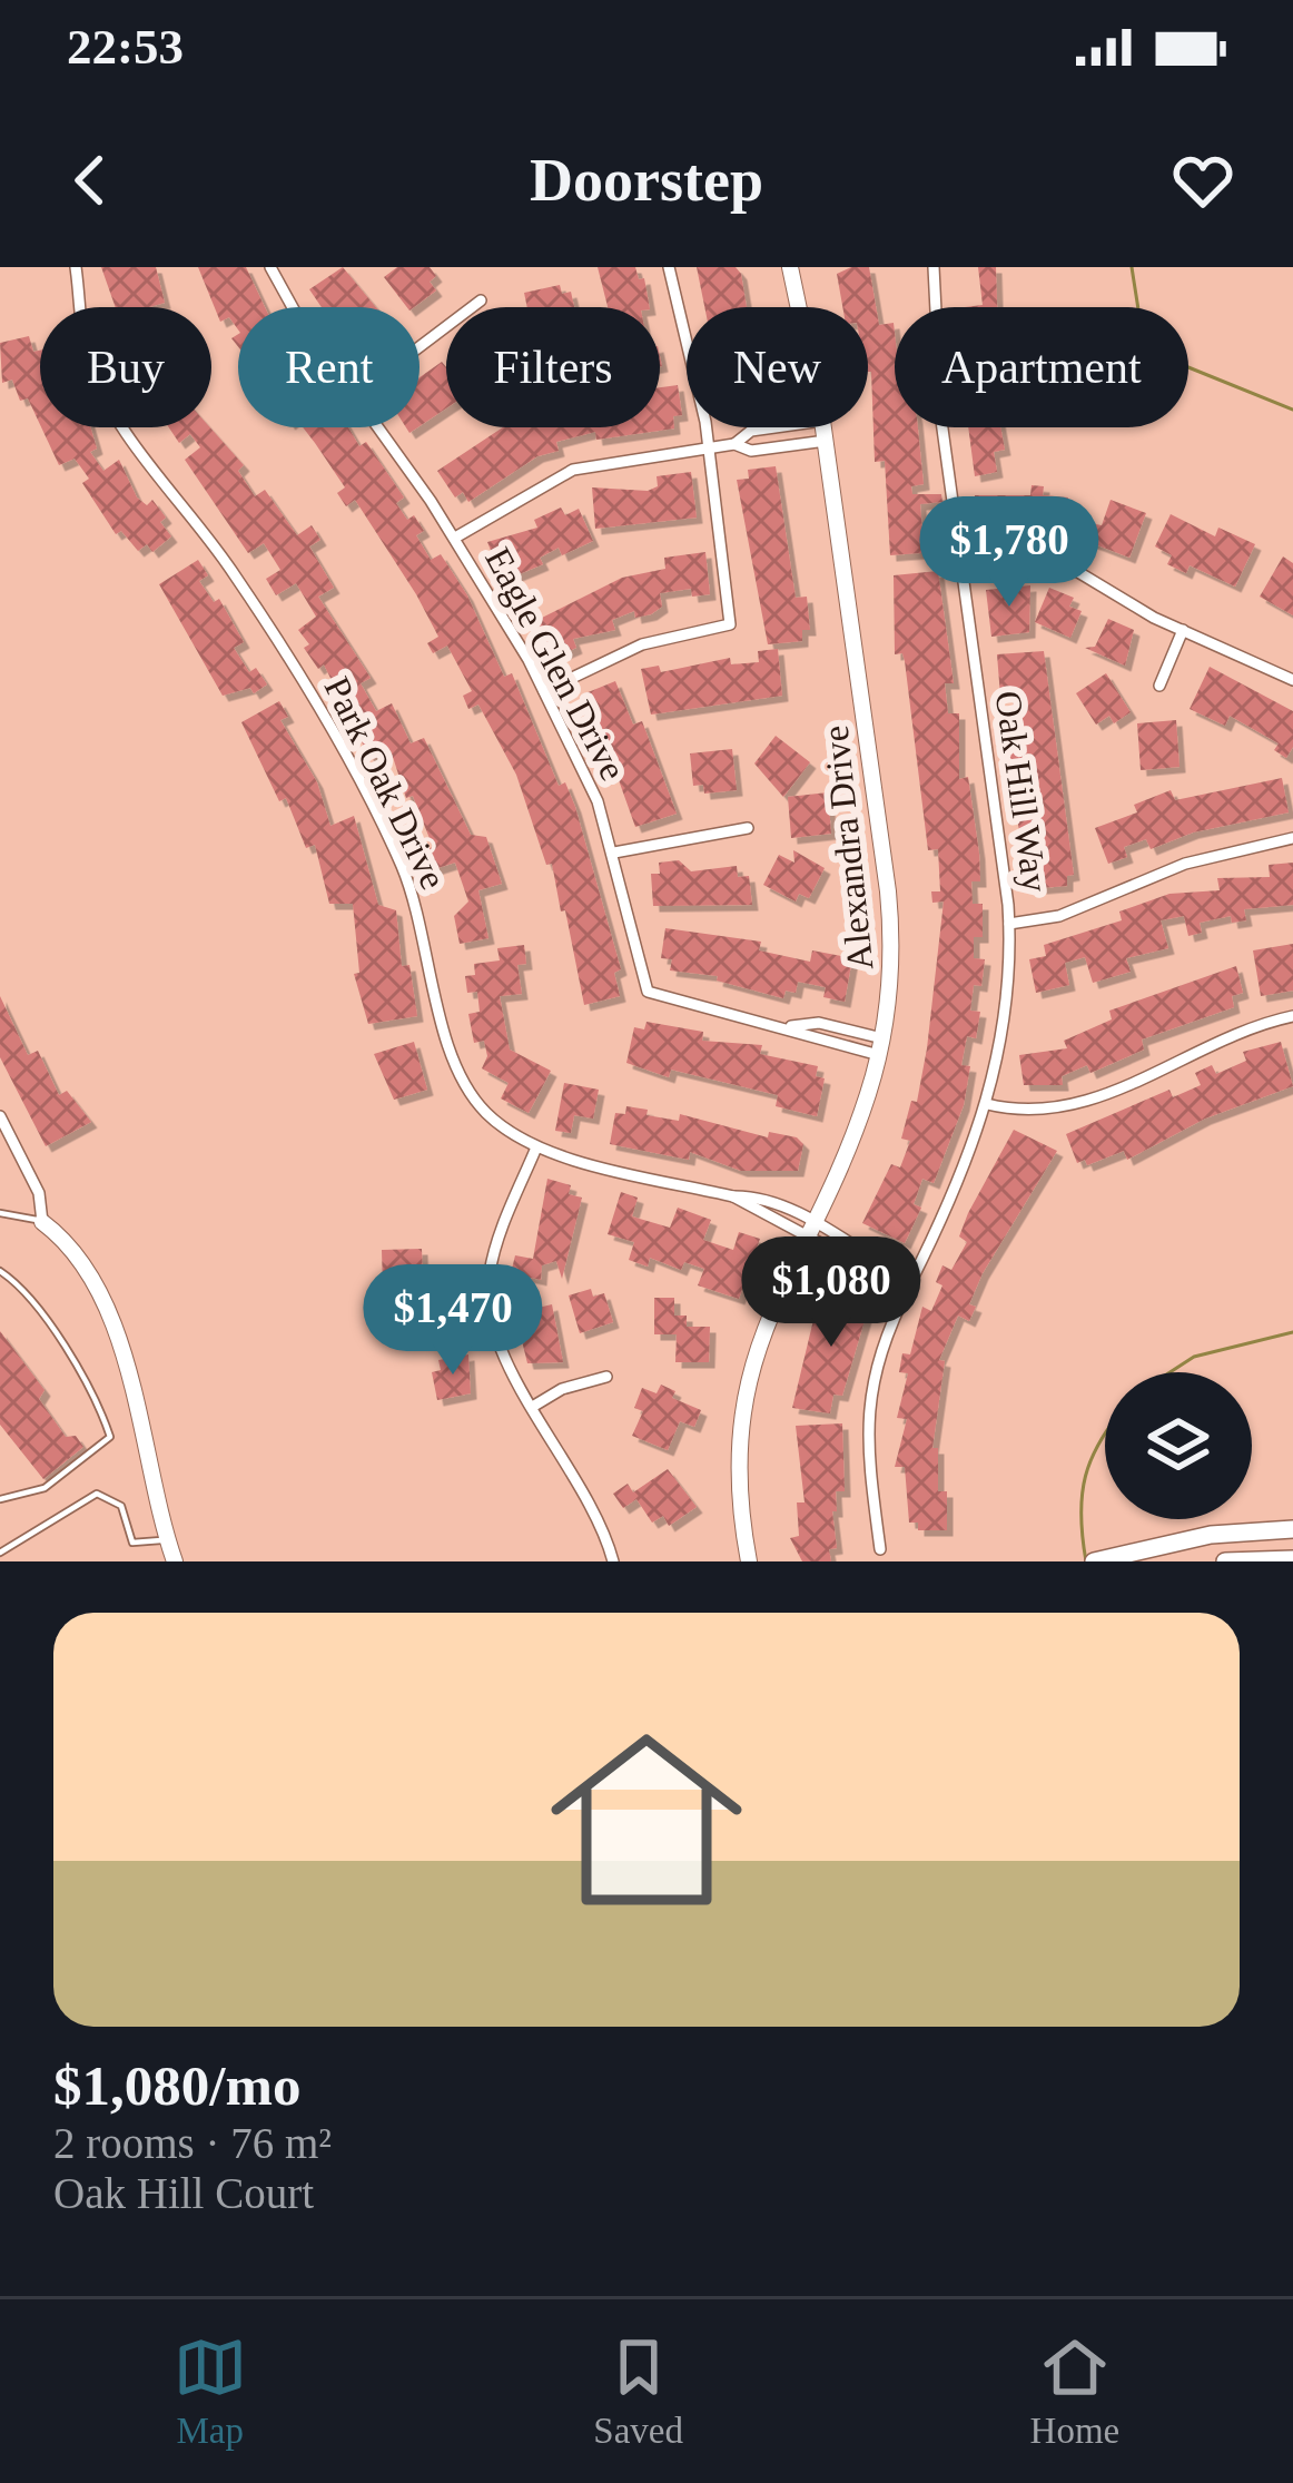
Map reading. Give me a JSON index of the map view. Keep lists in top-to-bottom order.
{
  "streets": {
    "street": [
      "Eagle Glen Drive",
      "Park Oak Drive",
      "Oak Hill Way",
      "Alexandra Drive"
    ]
  },
  "crossings": [
    ["Eagle Glen Drive", "Alexandra Drive"],
    ["Park Oak Drive", "Alexandra Drive"]
  ],
  "page": {
    "status": "22:53",
    "header": "Doorstep",
    "chip": [
      "Buy",
      "Rent",
      "Filters",
      "New",
      "Apartment"
    ],
    "price": ["$1,780", "$1,080", "$1,470"],
    "list": [
      {
        "name": "$1,080/mo",
        "note": "2 rooms · 76 m² · Oak Hill Court"
      }
    ],
    "tabs": ["Map", "Saved", "Home"]
  }
}
